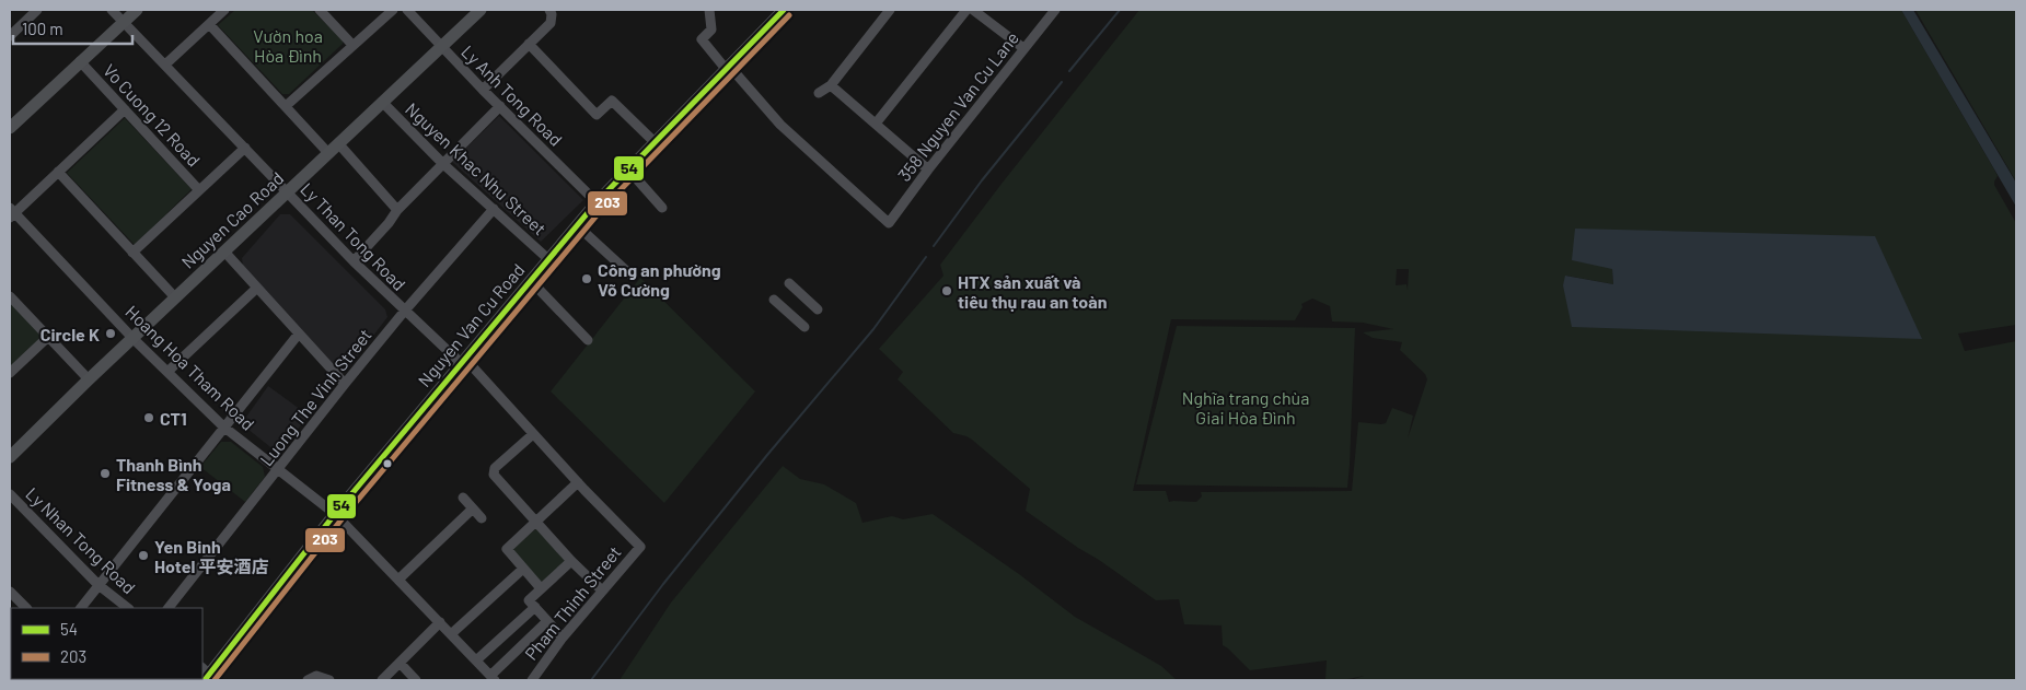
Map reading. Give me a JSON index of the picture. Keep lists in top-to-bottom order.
{
  "streets": {
    "main road": ["Nguyen Cao Road", "Nguyen Van Cu Road"],
    "street": [
      "Ly Anh Tong Road",
      "358 Nguyen Van Cu Lane",
      "Vo Cuong 12 Road",
      "Nguyen Khac Nhu Street",
      "Ly Than Tong Road",
      "Hoang Hoa Tham Road",
      "Luong The Vinh Street",
      "Ly Nhan Tong Road",
      "Pham Thinh Street"
    ]
  },
  "crossings": [
    ["Ly Anh Tong Road", "Nguyen Cao Road"],
    ["Ly Anh Tong Road", "Nguyen Van Cu Road"],
    ["358 Nguyen Van Cu Lane", "Nguyen Van Cu Road"],
    ["Nguyen Khac Nhu Street", "Nguyen Cao Road"],
    ["Nguyen Khac Nhu Street", "Nguyen Van Cu Road"],
    ["Nguyen Khac Nhu Street", "Luong The Vinh Street"],
    ["Nguyen Cao Road", "Ly Than Tong Road"],
    ["Nguyen Cao Road", "Hoang Hoa Tham Road"],
    ["Ly Than Tong Road", "Nguyen Van Cu Road"],
    ["Ly Than Tong Road", "Luong The Vinh Street"],
    ["Ly Than Tong Road", "Pham Thinh Street"],
    ["Nguyen Van Cu Road", "Hoang Hoa Tham Road"],
    ["Hoang Hoa Tham Road", "Luong The Vinh Street"]
  ],
  "parks": ["Vườn hoa Hòa Đình", "Nghĩa trang chùa Giai Hòa Đình"],
  "places": [
    "Công an phường Võ Cường",
    "HTX sản xuất và tiêu thụ rau an toàn",
    "Circle K",
    "CT1",
    "Thanh Bình Fitness & Yoga",
    "Yen Binh Hotel 平安酒店"
  ],
  "lines": ["transit line 54", "transit line 203"],
  "legend": ["54", "203"],
  "scale_bar": "100 m"
}
